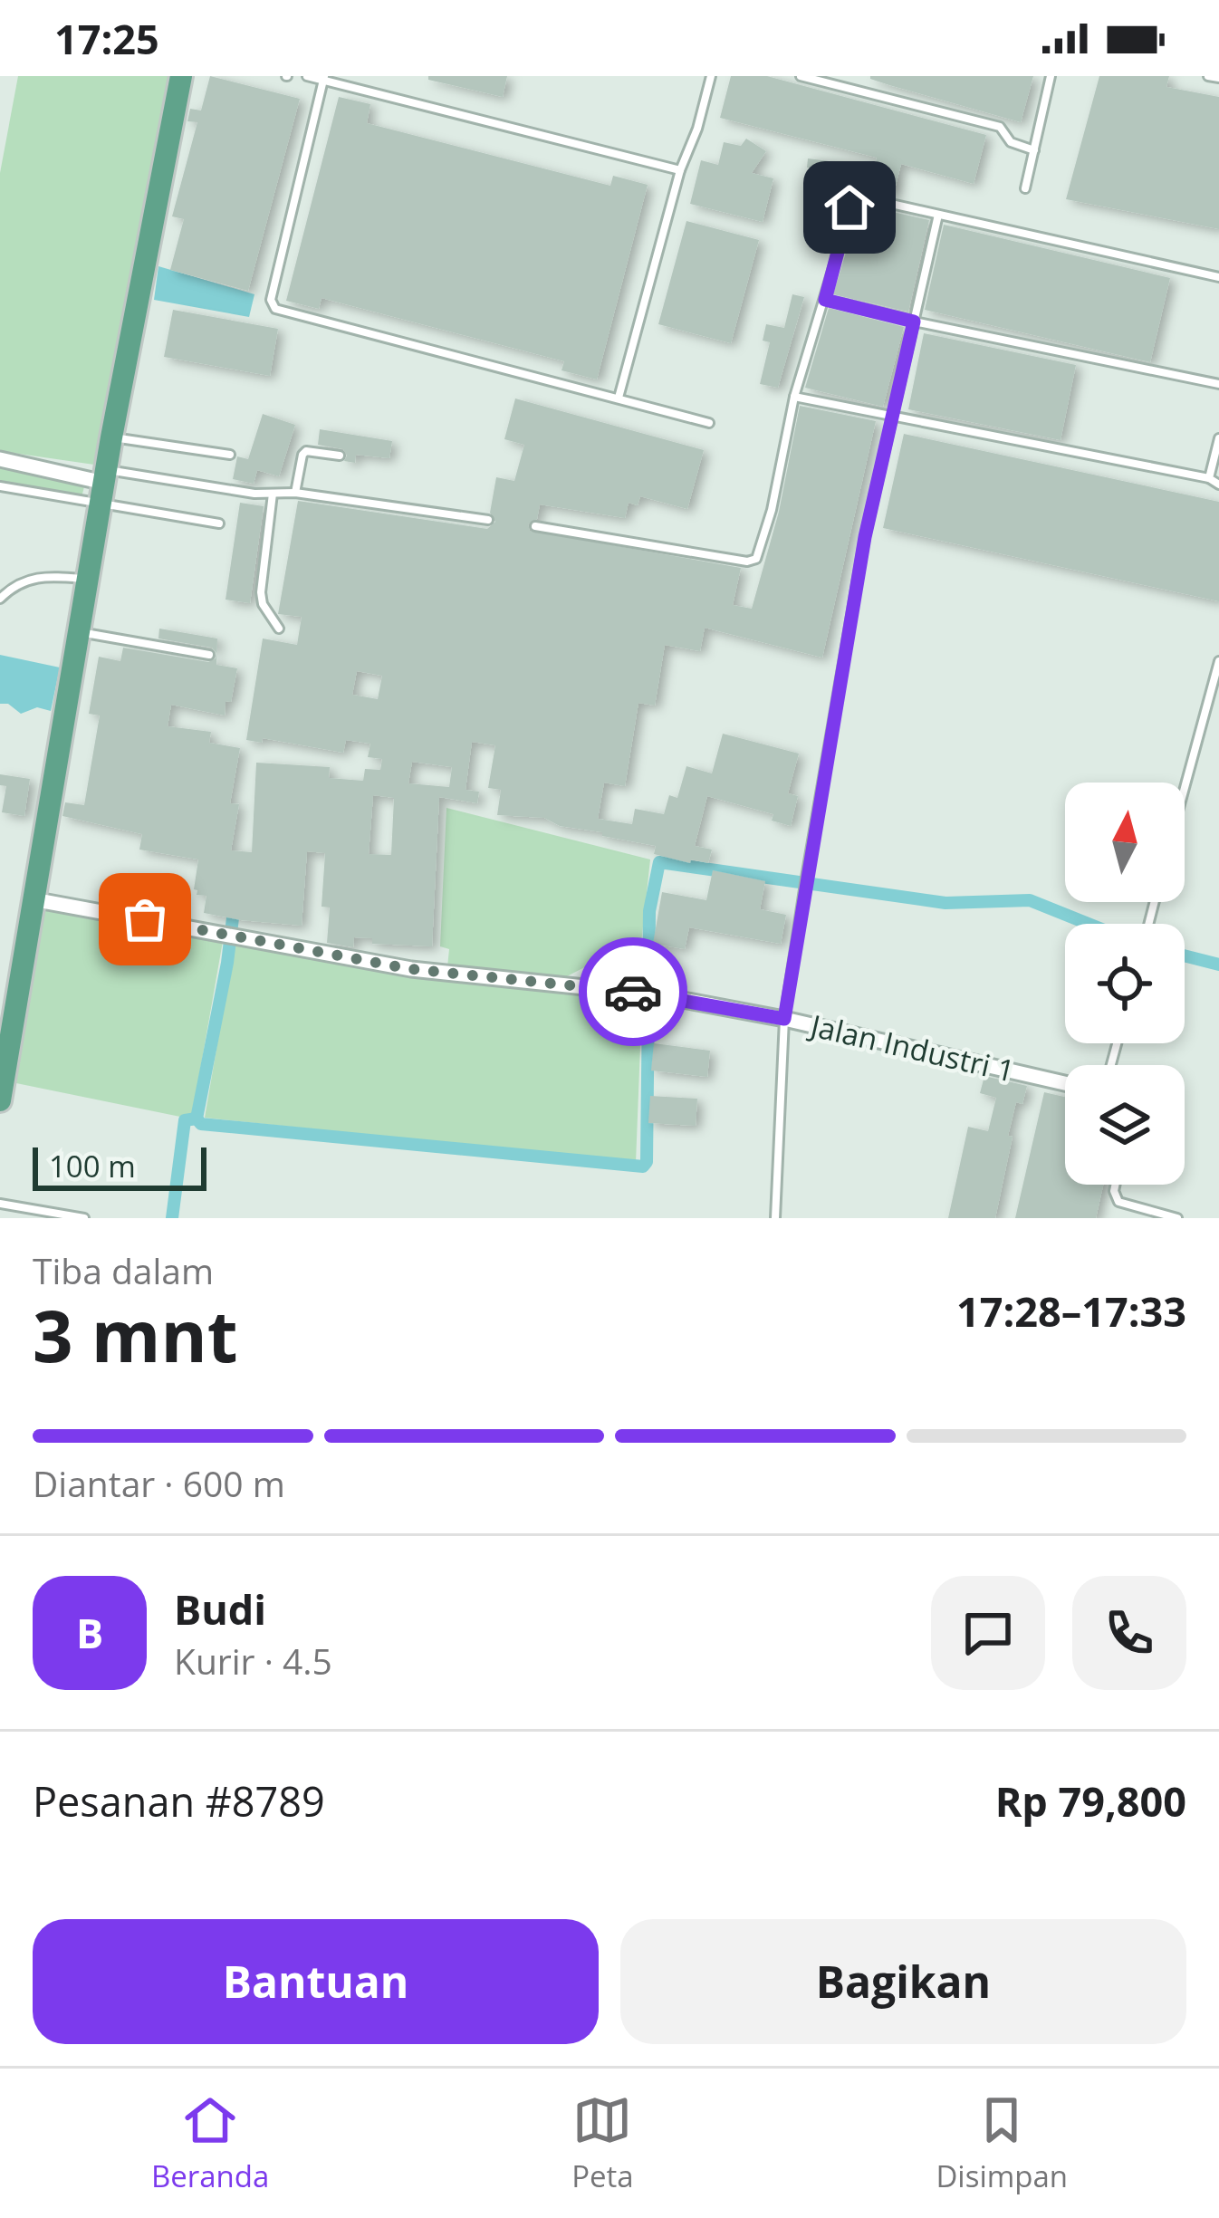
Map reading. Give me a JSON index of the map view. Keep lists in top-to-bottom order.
{
  "streets": {
    "street": ["Jalan Industri 1"]
  },
  "scale_bar": "100 m",
  "north": "top",
  "page": {
    "status": "17:25",
    "scale": "100 m",
    "heading": ["3 mnt", "Tiba dalam", "17:28–17:33"],
    "panel": [
      "Budi",
      "Kurir · 4.5",
      "Pesanan #8789",
      "Rp 79,800"
    ],
    "bar": "Diantar · 600 m",
    "round": "B",
    "buttons": ["Bantuan", "Bagikan"],
    "tabs": ["Beranda", "Peta", "Disimpan"]
  }
}
